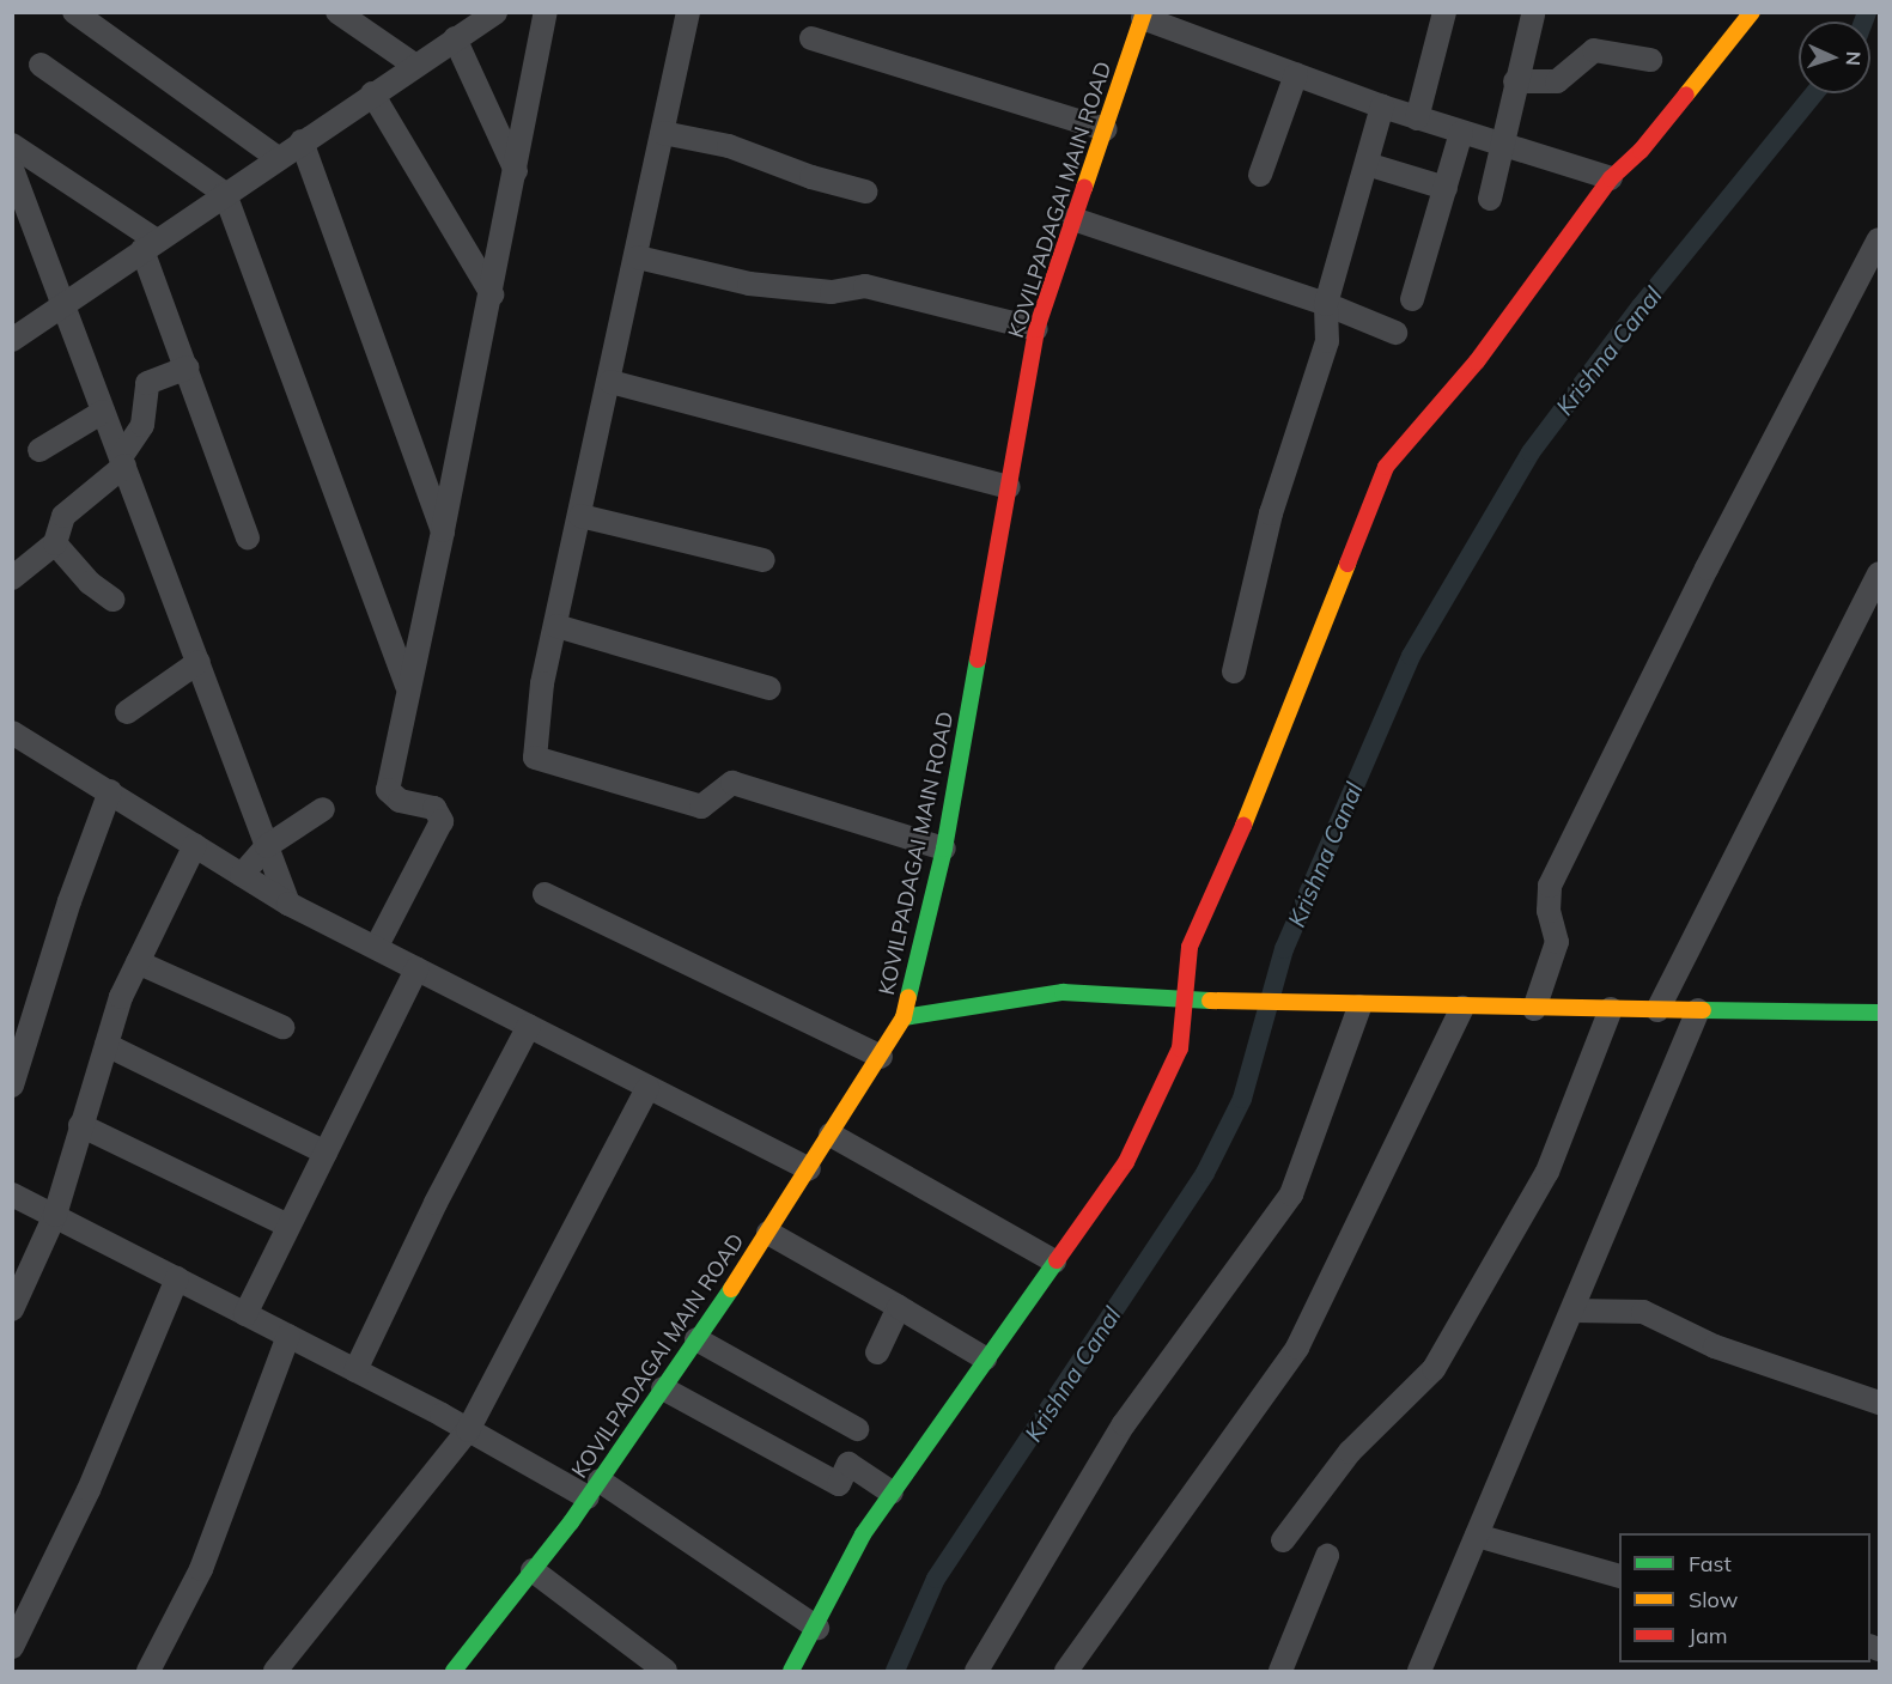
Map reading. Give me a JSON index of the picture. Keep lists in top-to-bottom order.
{
  "streets": {
    "street": ["KOVILPADAGAI MAIN ROAD"]
  },
  "water": ["Krishna Canal"],
  "legend": ["Fast", "Slow", "Jam"],
  "north": "right"
}
